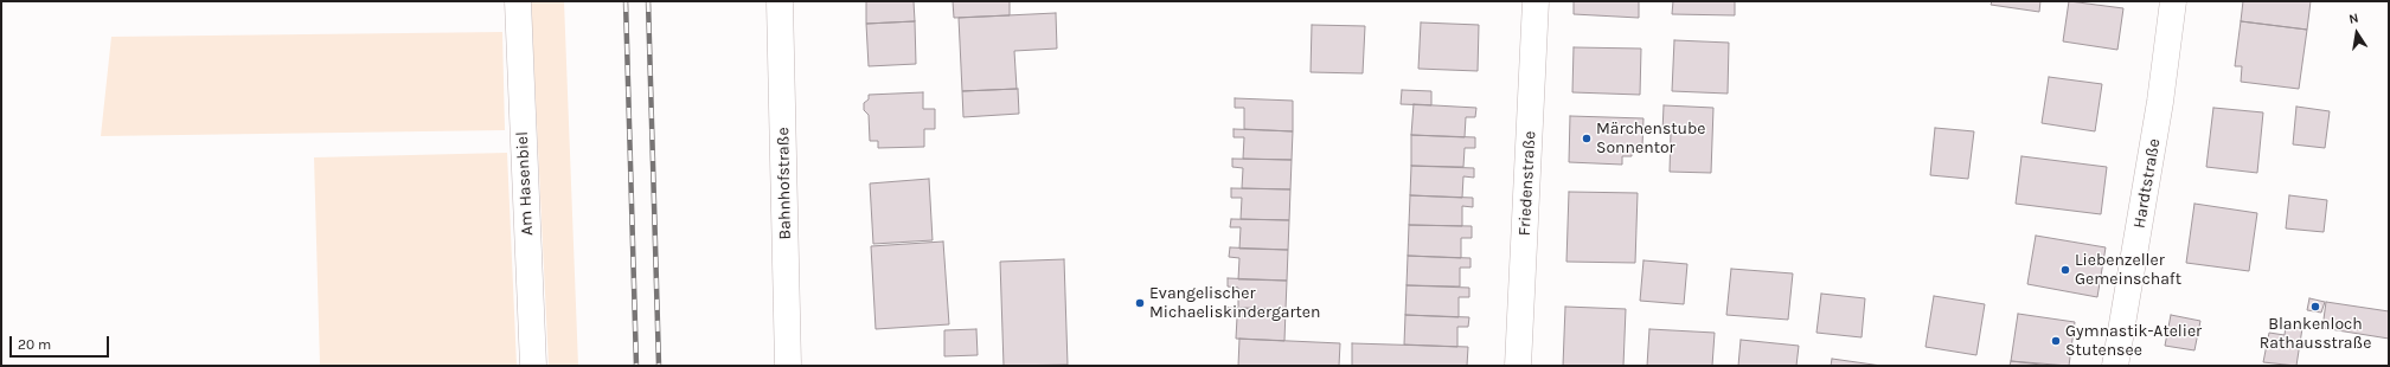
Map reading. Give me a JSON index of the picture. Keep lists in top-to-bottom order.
{
  "streets": {
    "street": [
      "Am Hasenbiel",
      "Bahnhofstraße",
      "Friedenstraße",
      "Hardtstraße"
    ]
  },
  "places": [
    "Märchenstube Sonnentor",
    "Liebenzeller Gemeinschaft",
    "Evangelischer Michaeliskindergarten",
    "Blankenloch Rathausstraße",
    "Gymnastik-Atelier Stutensee"
  ],
  "scale_bar": "20 m",
  "north": "top"
}
